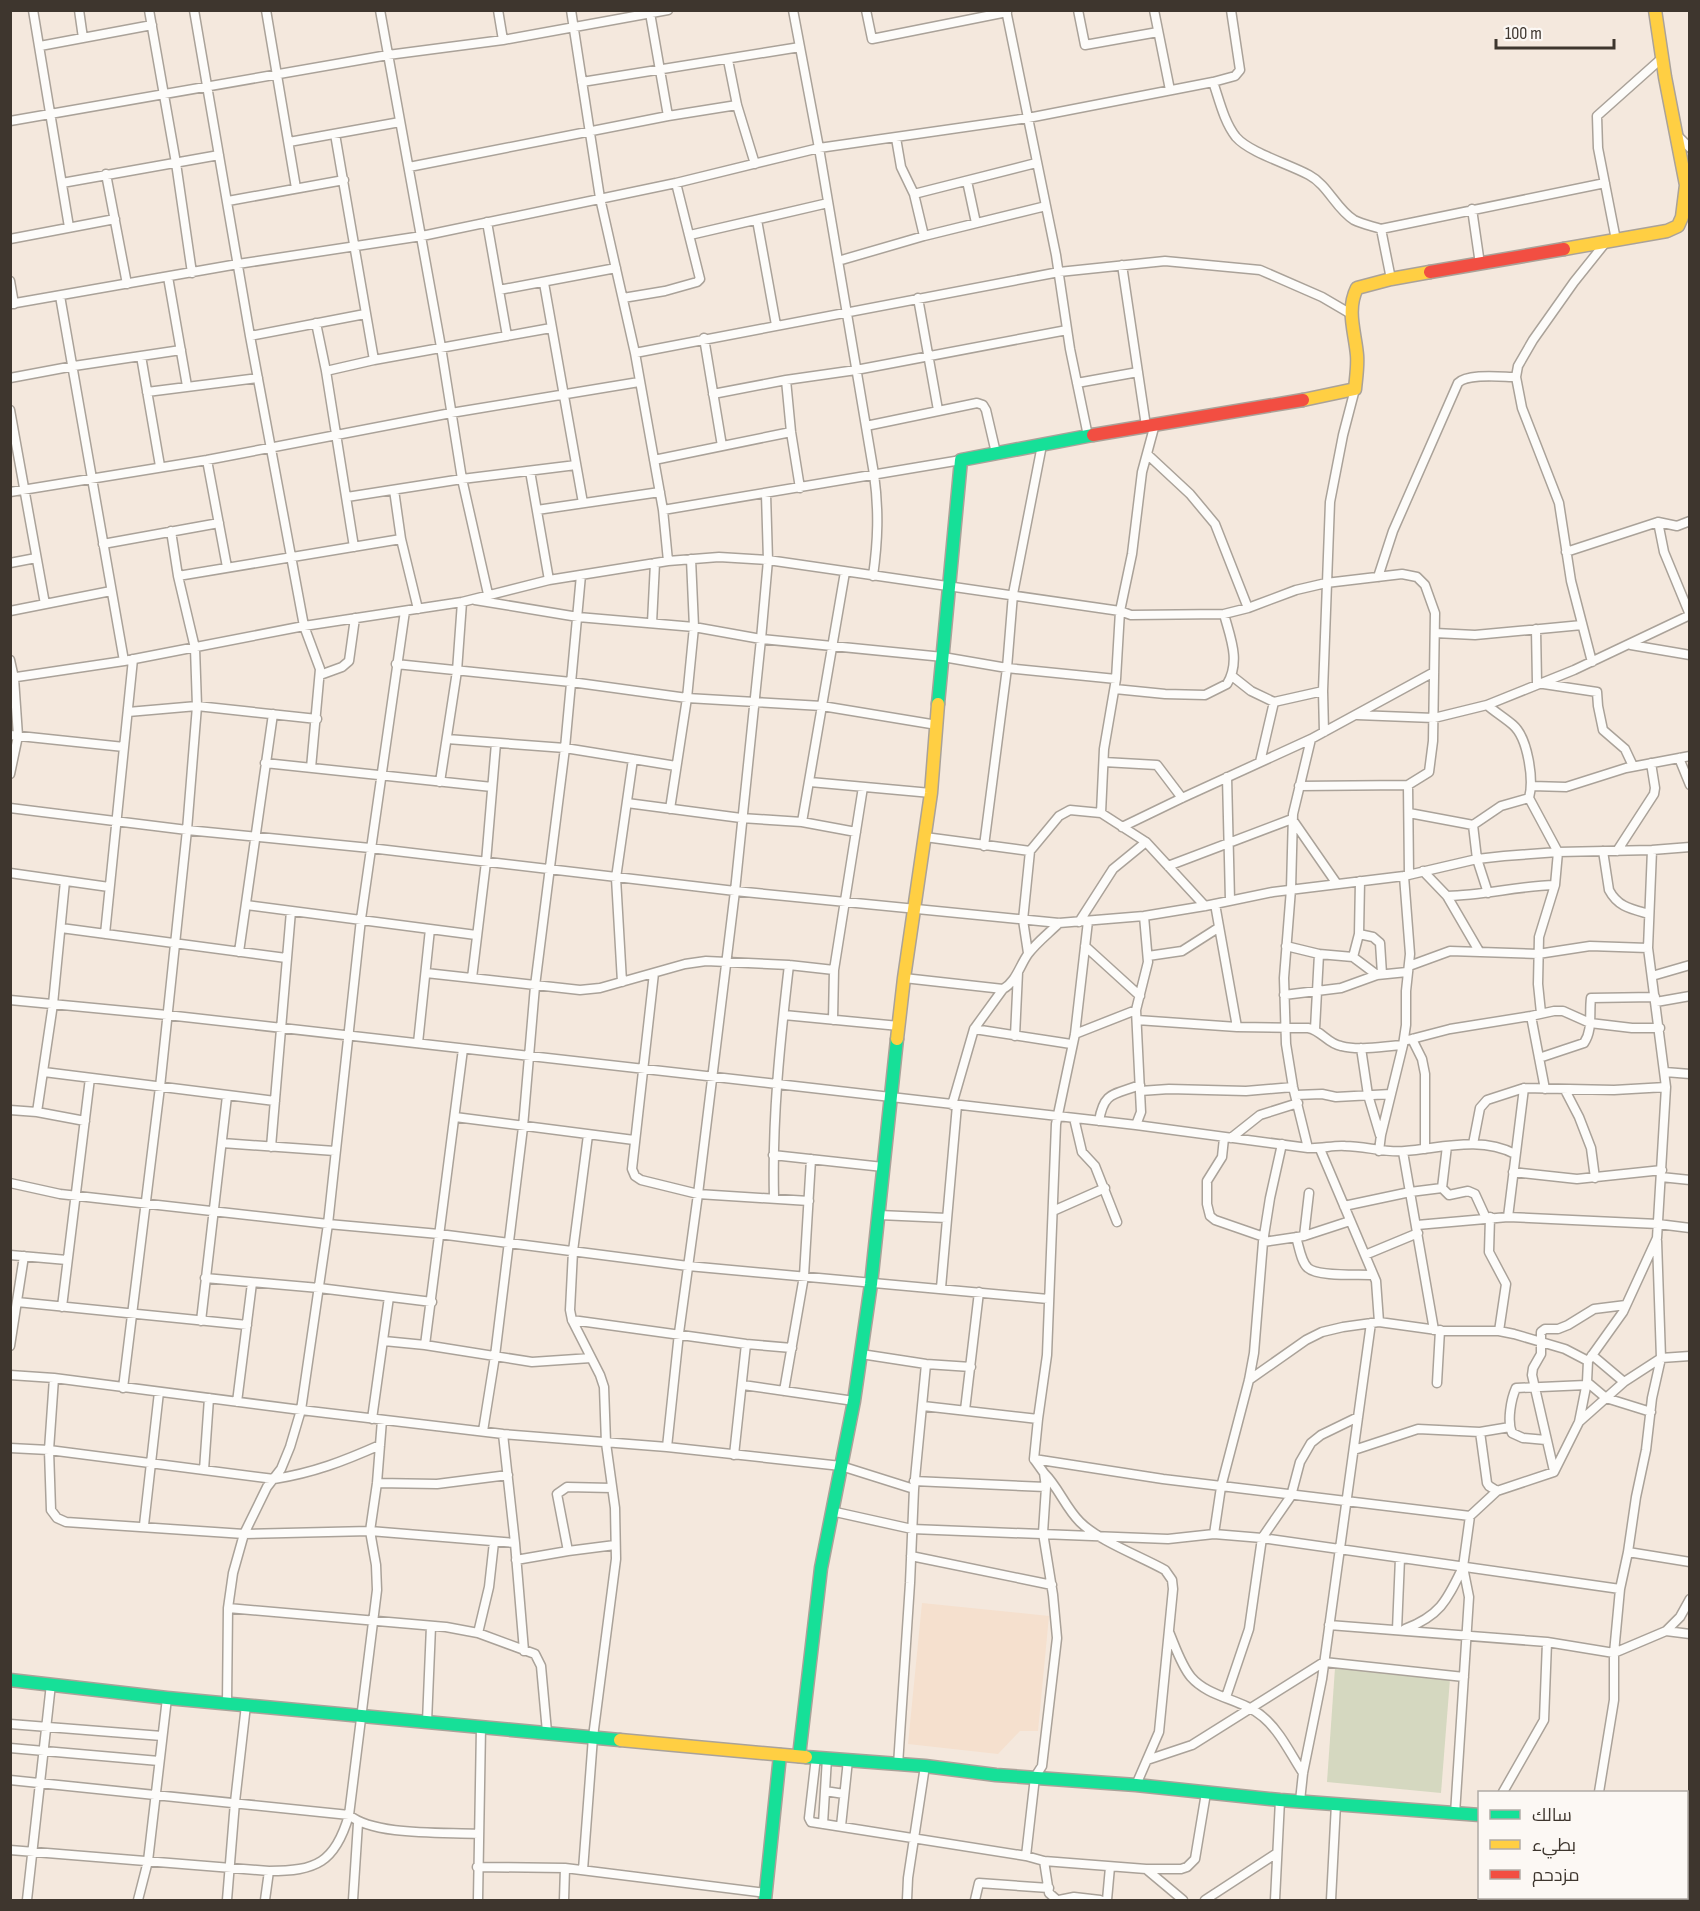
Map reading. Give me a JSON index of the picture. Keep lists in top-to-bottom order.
{
  "legend": ["سالك", "بطيء", "مزدحم"],
  "scale_bar": "100 m"
}
